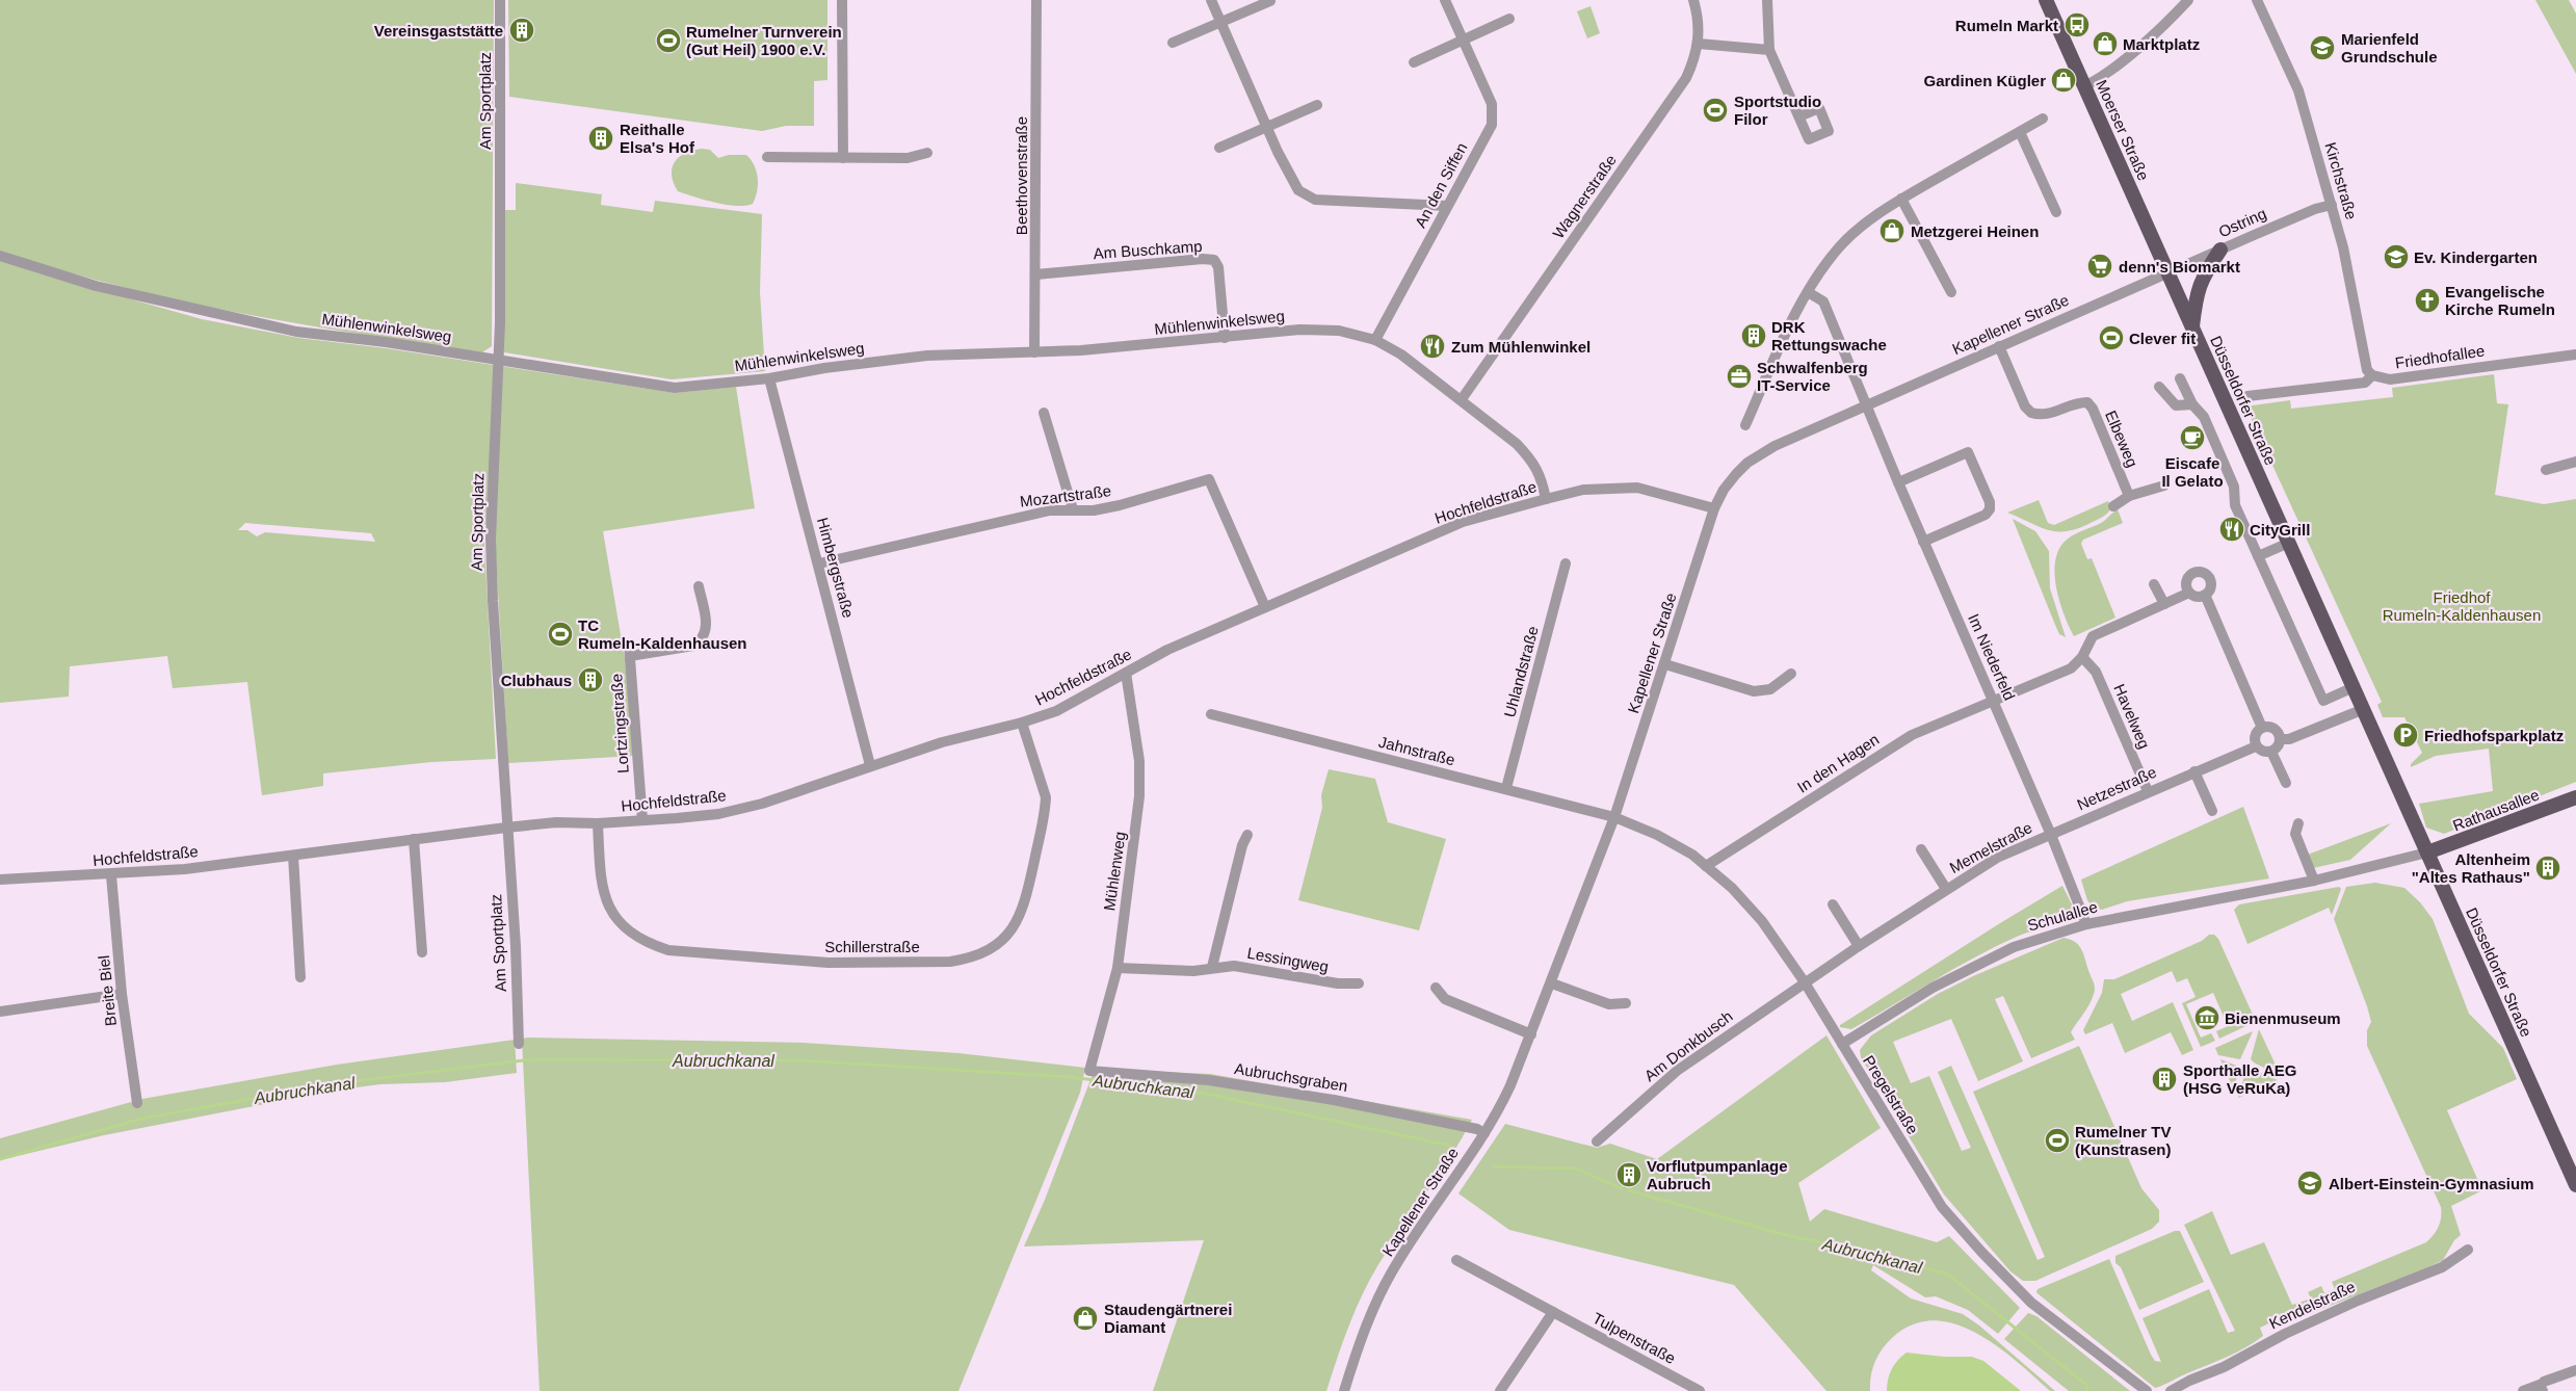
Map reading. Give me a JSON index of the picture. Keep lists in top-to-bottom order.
{
  "streets": {
    "main road": ["Moerser Straße", "Düsseldorfer Straße", "Rathausallee"],
    "street": [
      "Am Sportplatz",
      "Beethovenstraße",
      "Kirchstraße",
      "An den Siffen",
      "Wagnerstraße",
      "Ostring",
      "Am Buschkamp",
      "Mühlenwinkelsweg",
      "Kapellener Straße",
      "Friedhofallee",
      "Elbeweg",
      "Mozartstraße",
      "Hochfeldstraße",
      "Himbergstraße",
      "Im Niederfeld",
      "Uhlandstraße",
      "Havelweg",
      "Lortzingstraße",
      "Jahnstraße",
      "In den Hagen",
      "Netzestraße",
      "Memelstraße",
      "Mühlenweg",
      "Schulallee",
      "Schillerstraße",
      "Lessingweg",
      "Breite Biel",
      "Am Donkbusch",
      "Aubruchsgraben",
      "Pregelstraße",
      "Kendelstraße",
      "Tulpenstraße"
    ]
  },
  "crossings": [
    ["Am Sportplatz", "Mühlenwinkelsweg"],
    ["Am Sportplatz", "Hochfeldstraße"],
    ["Moerser Straße", "Ostring"],
    ["Moerser Straße", "Kapellener Straße"],
    ["Moerser Straße", "Düsseldorfer Straße"],
    ["Beethovenstraße", "Am Buschkamp"],
    ["Beethovenstraße", "Mühlenwinkelsweg"],
    ["Kirchstraße", "Ostring"],
    ["Kirchstraße", "Friedhofallee"],
    ["An den Siffen", "Mühlenwinkelsweg"],
    ["Wagnerstraße", "Mühlenwinkelsweg"],
    ["Ostring", "Kapellener Straße"],
    ["Ostring", "Düsseldorfer Straße"],
    ["Am Buschkamp", "Mühlenwinkelsweg"],
    ["Mühlenwinkelsweg", "Hochfeldstraße"],
    ["Mühlenwinkelsweg", "Himbergstraße"],
    ["Kapellener Straße", "Düsseldorfer Straße"],
    ["Kapellener Straße", "Elbeweg"],
    ["Kapellener Straße", "Hochfeldstraße"],
    ["Kapellener Straße", "Im Niederfeld"],
    ["Kapellener Straße", "Jahnstraße"],
    ["Kapellener Straße", "Aubruchsgraben"],
    ["Kapellener Straße", "Pregelstraße"],
    ["Düsseldorfer Straße", "Rathausallee"],
    ["Düsseldorfer Straße", "Schulallee"],
    ["Mozartstraße", "Hochfeldstraße"],
    ["Mozartstraße", "Himbergstraße"],
    ["Hochfeldstraße", "Himbergstraße"],
    ["Hochfeldstraße", "Lortzingstraße"],
    ["Hochfeldstraße", "Mühlenweg"],
    ["Hochfeldstraße", "Schillerstraße"],
    ["Hochfeldstraße", "Breite Biel"],
    ["Im Niederfeld", "In den Hagen"],
    ["Im Niederfeld", "Netzestraße"],
    ["Im Niederfeld", "Memelstraße"],
    ["Im Niederfeld", "Schulallee"],
    ["Uhlandstraße", "Jahnstraße"],
    ["Havelweg", "In den Hagen"],
    ["Havelweg", "Netzestraße"],
    ["Jahnstraße", "Pregelstraße"],
    ["In den Hagen", "Pregelstraße"],
    ["Netzestraße", "Memelstraße"],
    ["Rathausallee", "Schulallee"],
    ["Memelstraße", "Am Donkbusch"],
    ["Memelstraße", "Pregelstraße"],
    ["Mühlenweg", "Lessingweg"],
    ["Mühlenweg", "Aubruchsgraben"],
    ["Schulallee", "Pregelstraße"],
    ["Am Donkbusch", "Pregelstraße"]
  ],
  "water": ["Aubruchkanal"],
  "parks": ["Friedhof Rumeln-Kaldenhausen"],
  "places": {
    "bus stop": ["Rumeln Markt"],
    "building": [
      "Vereinsgaststätte",
      "Reithalle Elsa's Hof",
      "DRK Rettungswache",
      "Clubhaus",
      "Altenheim \"Altes Rathaus\"",
      "Sporthalle AEG (HSG VeRuKa)",
      "Vorflutpumpanlage Aubruch"
    ],
    "sports": [
      "Rumelner Turnverein (Gut Heil) 1900 e.V.",
      "Sportstudio Filor",
      "Clever fit",
      "TC Rumeln-Kaldenhausen",
      "Rumelner TV (Kunstrasen)"
    ],
    "shop": [
      "Marktplatz",
      "Gardinen Kügler",
      "Metzgerei Heinen",
      "Staudengärtnerei Diamant"
    ],
    "school or university": ["Marienfeld Grundschule", "Ev. Kindergarten", "Albert-Einstein-Gymnasium"],
    "supermarket": ["denn's Biomarkt"],
    "church": ["Evangelische Kirche Rumeln"],
    "restaurant": ["Zum Mühlenwinkel", "CityGrill"],
    "office": ["Schwalfenberg IT-Service"],
    "cafe": ["Eiscafe Il Gelato"],
    "parking": ["Friedhofsparkplatz"],
    "museum": ["Bienenmuseum"]
  }
}
